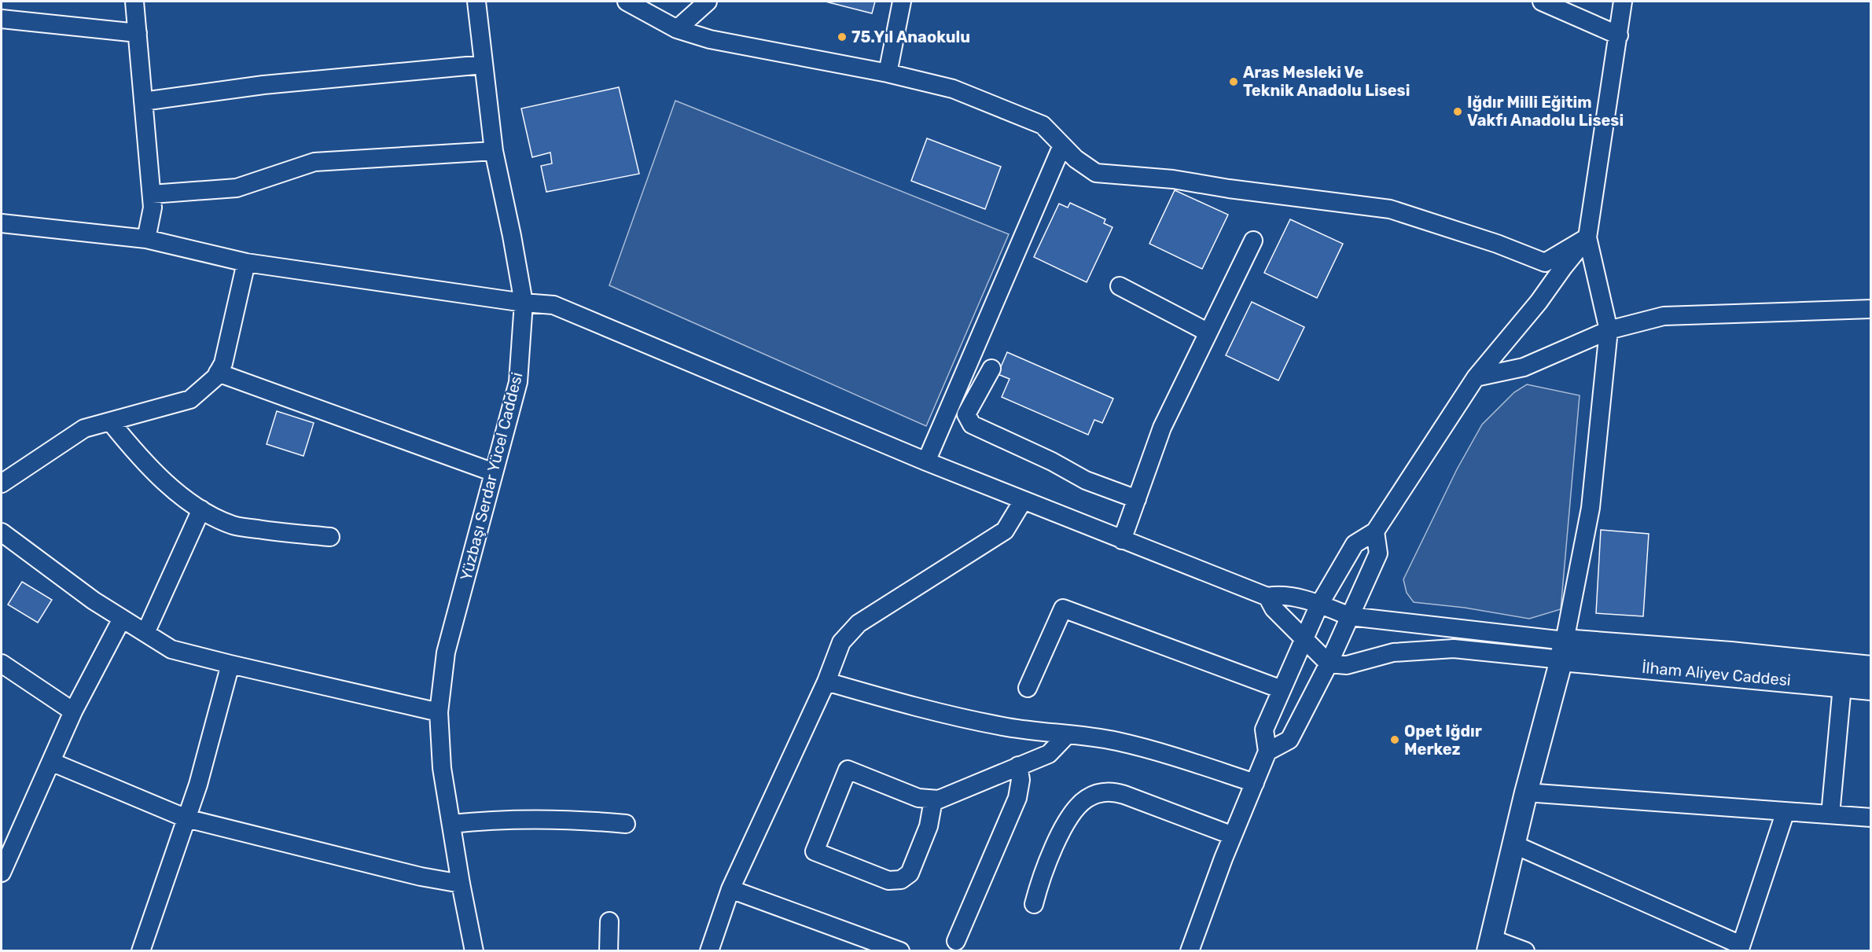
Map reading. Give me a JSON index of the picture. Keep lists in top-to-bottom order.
{
  "streets": {
    "main road": ["İlham Aliyev Caddesi"],
    "street": ["Yüzbaşı Serdar Yücel Caddesi"]
  },
  "places": [
    "75.Yıl Anaokulu",
    "Aras Mesleki Ve Teknik Anadolu Lisesi",
    "Iğdır Milli Eğitim Vakfı Anadolu Lisesi",
    "Opet Iğdır Merkez"
  ]
}
